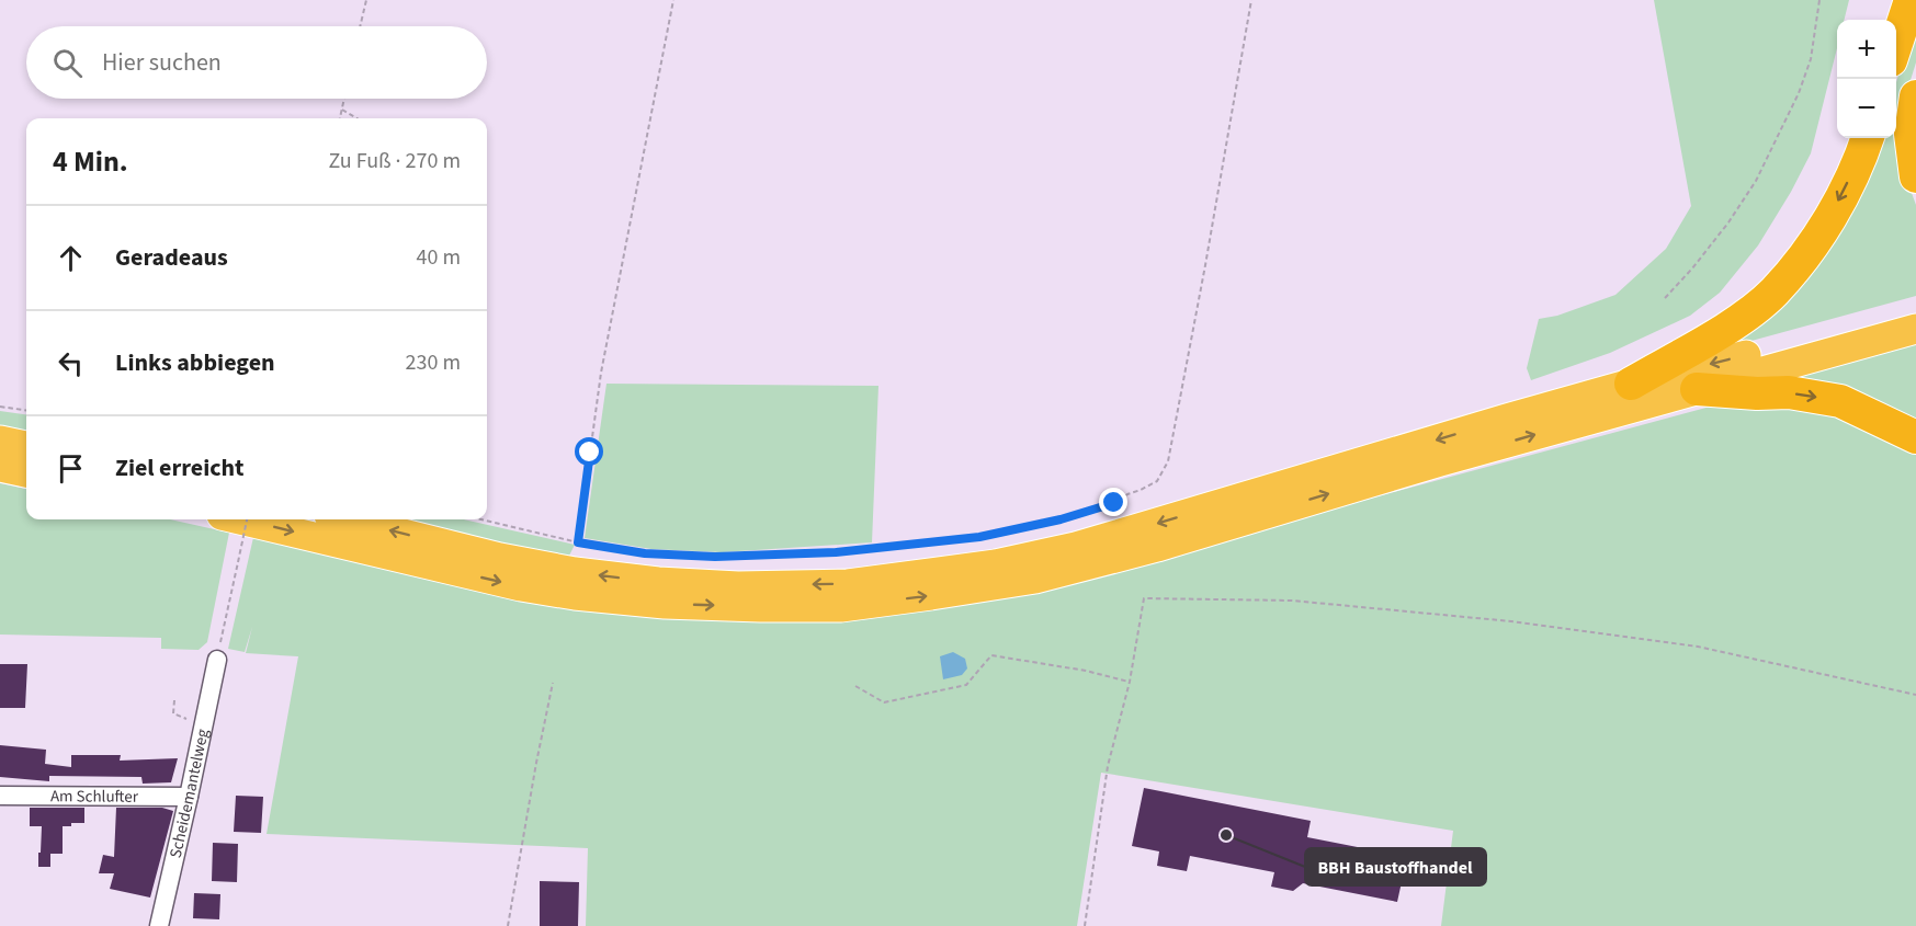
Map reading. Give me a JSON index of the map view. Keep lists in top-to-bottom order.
{
  "streets": {
    "street": ["Scheidemantelweg", "Am Schlufter"]
  },
  "crossings": [
    ["Scheidemantelweg", "Am Schlufter"]
  ],
  "places": ["BBH Baustoffhandel"],
  "page": {
    "map_buttons": ["+", "−"],
    "search": "Hier suchen",
    "heading": ["4 Min.", "Zu Fuß · 270 m"],
    "list": [
      ["Geradeaus", "40 m"],
      ["Links abbiegen", "230 m"],
      "Ziel erreicht"
    ]
  }
}
